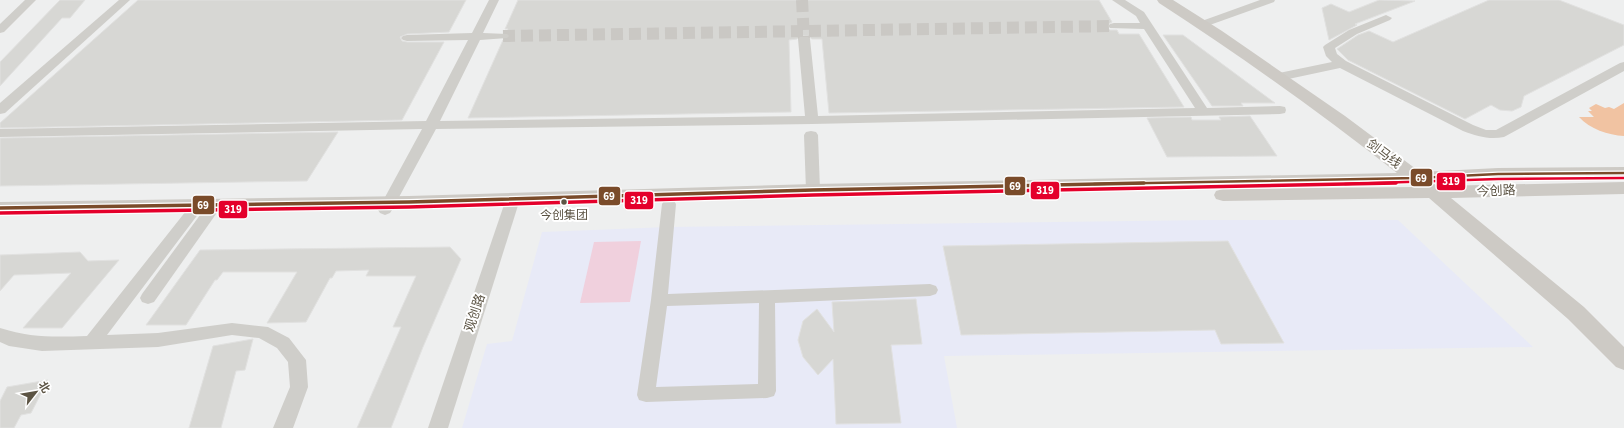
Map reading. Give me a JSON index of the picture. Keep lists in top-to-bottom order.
{
  "streets": {
    "main road": ["剑马线", "今创路"],
    "street": ["观创路"]
  },
  "crossings": [
    ["剑马线", "今创路"],
    ["今创路", "观创路"]
  ],
  "places": ["今创集团"],
  "lines": ["transit line 69", "transit line 319"],
  "north": "top right"
}
